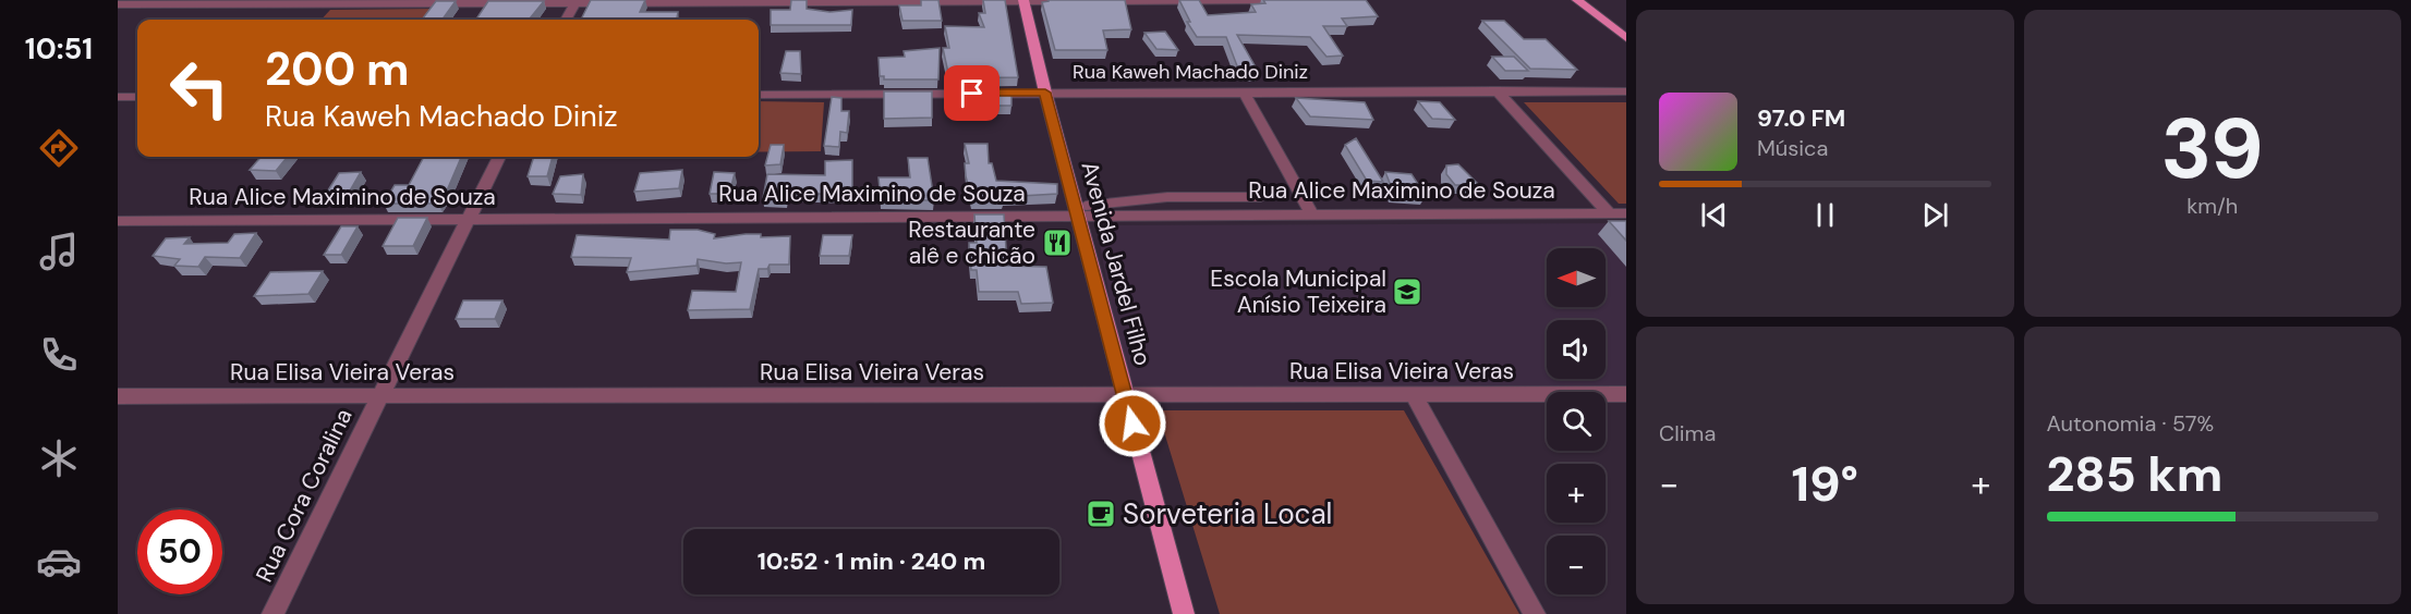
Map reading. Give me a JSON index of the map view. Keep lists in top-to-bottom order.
{
  "streets": {
    "main road": ["Avenida Jardel Filho"],
    "street": [
      "Rua Kaweh Machado Diniz",
      "Rua Alice Maximino de Souza",
      "Rua Elisa Vieira Veras",
      "Rua Cora Coralina"
    ]
  },
  "crossings": [
    ["Rua Kaweh Machado Diniz", "Avenida Jardel Filho"],
    ["Rua Alice Maximino de Souza", "Avenida Jardel Filho"],
    ["Rua Alice Maximino de Souza", "Rua Cora Coralina"],
    ["Avenida Jardel Filho", "Rua Elisa Vieira Veras"],
    ["Rua Elisa Vieira Veras", "Rua Cora Coralina"]
  ],
  "places": {
    "restaurant": ["Restaurante alê e chicão"],
    "school or university": ["Escola Municipal Anísio Teixeira"],
    "cafe": ["Sorveteria Local"]
  },
  "north": "left",
  "page": {
    "tabs": "10:51",
    "tile": [
      ["39", "km/h"],
      "Clima",
      ["Autonomia · 57%", "285 km"]
    ],
    "turn": ["200 m", "Rua Kaweh Machado Diniz"],
    "song": ["97.0 FM", "Música"],
    "map_buttons": ["+", "−"],
    "heat": ["−", "19°", "+"],
    "limit": "50",
    "trip": "10:52 · 1 min · 240 m"
  }
}
